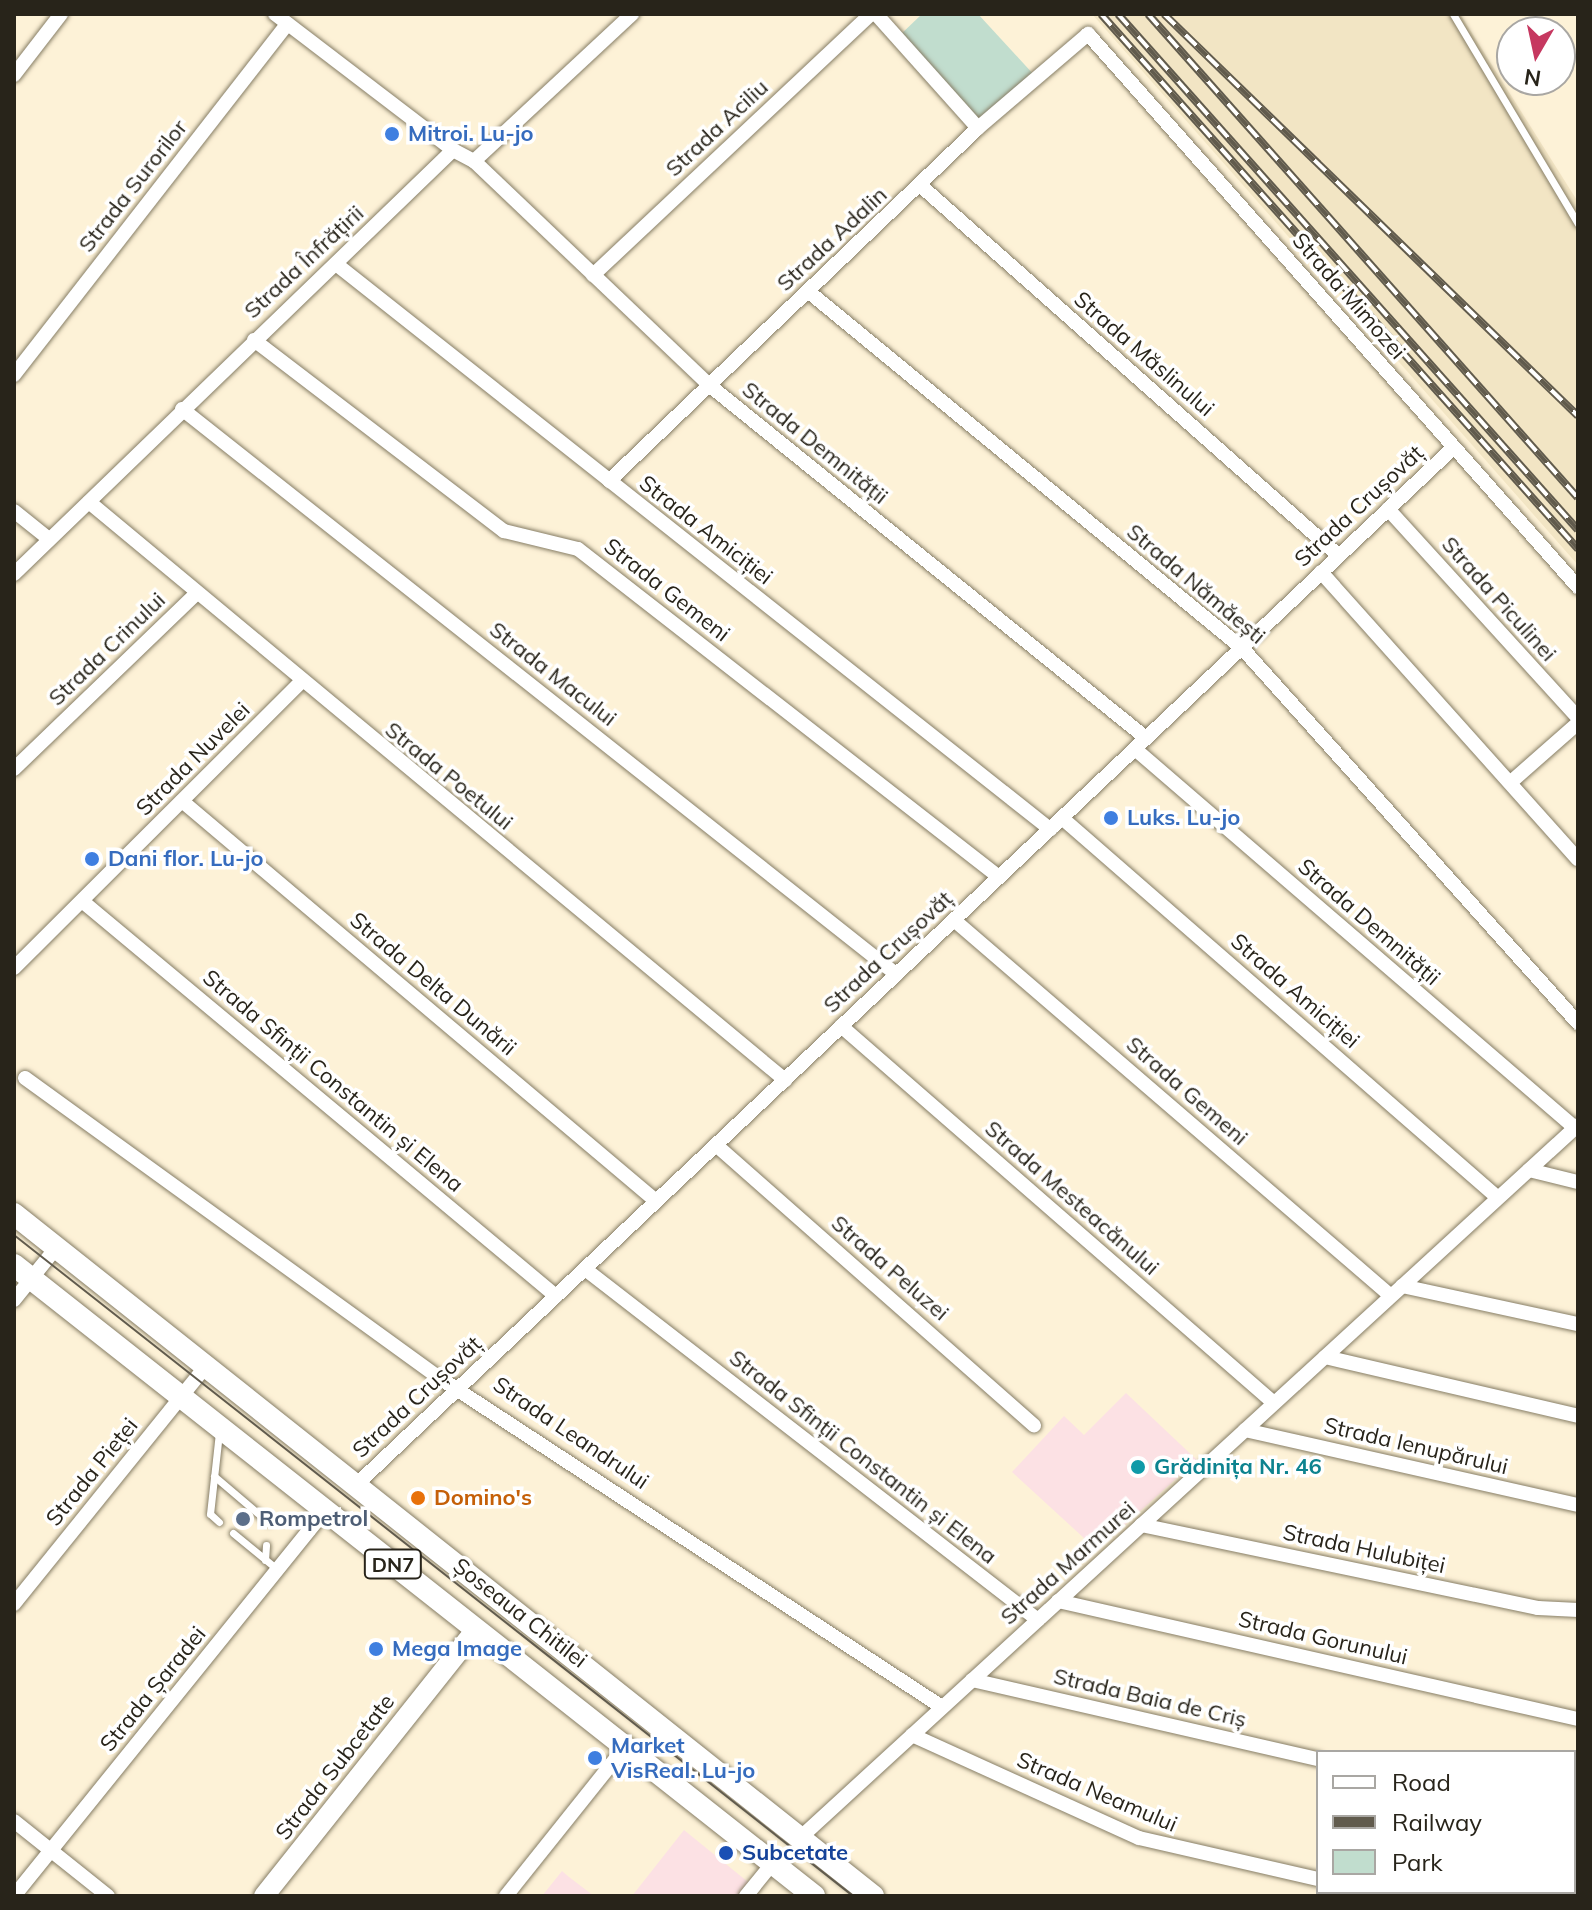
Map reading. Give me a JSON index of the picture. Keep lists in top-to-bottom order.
{
  "streets": {
    "main road": ["DN7", "Șoseaua Chitilei"],
    "street": [
      "Strada Aciliu",
      "Strada Surorilor",
      "Strada Adalin",
      "Strada Înfrățirii",
      "Strada Mimozei",
      "Strada Măslinului",
      "Strada Demnității",
      "Strada Crușovăț",
      "Strada Amiciției",
      "Strada Nămăești",
      "Strada Gemeni",
      "Strada Piculinei",
      "Strada Crinului",
      "Strada Macului",
      "Strada Nuvelei",
      "Strada Poetului",
      "Strada Delta Dunării",
      "Strada Sfinții Constantin și Elena",
      "Strada Mesteacănului",
      "Strada Peluzei",
      "Strada Leandrului",
      "Strada Ienupărului",
      "Strada Pieței",
      "Strada Hulubiței",
      "Strada Marmurei",
      "Strada Gorunului",
      "Strada Șaradei",
      "Strada Baia de Criș",
      "Strada Subcetate",
      "Strada Neamului"
    ]
  },
  "crossings": [
    ["Strada Aciliu", "Strada Demnității"],
    ["Strada Adalin", "Strada Mimozei"],
    ["Strada Adalin", "Strada Măslinului"],
    ["Strada Adalin", "Strada Demnității"],
    ["Strada Adalin", "Strada Amiciției"],
    ["Strada Adalin", "Strada Nămăești"],
    ["Strada Înfrățirii", "Strada Amiciției"],
    ["Strada Înfrățirii", "Strada Gemeni"],
    ["Strada Înfrățirii", "Strada Macului"],
    ["Strada Înfrățirii", "Strada Poetului"],
    ["Strada Mimozei", "Strada Crușovăț"],
    ["Strada Măslinului", "Strada Crușovăț"],
    ["Strada Demnității", "Strada Crușovăț"],
    ["Strada Demnității", "Strada Marmurei"],
    ["Strada Crușovăț", "Strada Amiciției"],
    ["Strada Crușovăț", "Strada Nămăești"],
    ["Strada Crușovăț", "Strada Gemeni"],
    ["Strada Crușovăț", "Strada Piculinei"],
    ["Strada Crușovăț", "Strada Macului"],
    ["Strada Crușovăț", "Strada Poetului"],
    ["Strada Crușovăț", "Strada Delta Dunării"],
    ["Strada Crușovăț", "Strada Sfinții Constantin și Elena"],
    ["Strada Crușovăț", "Strada Mesteacănului"],
    ["Strada Crușovăț", "Strada Peluzei"],
    ["Strada Crușovăț", "Strada Leandrului"],
    ["Strada Crușovăț", "Șoseaua Chitilei"],
    ["Strada Amiciției", "Strada Marmurei"],
    ["Strada Gemeni", "Strada Marmurei"],
    ["Strada Crinului", "Strada Poetului"],
    ["Strada Nuvelei", "Strada Poetului"],
    ["Strada Nuvelei", "Strada Delta Dunării"],
    ["Strada Nuvelei", "Strada Sfinții Constantin și Elena"],
    ["Strada Sfinții Constantin și Elena", "Strada Marmurei"],
    ["Strada Mesteacănului", "Strada Marmurei"],
    ["Strada Leandrului", "Strada Marmurei"],
    ["Strada Ienupărului", "Strada Marmurei"],
    ["Strada Pieței", "Șoseaua Chitilei"],
    ["Strada Hulubiței", "Strada Marmurei"],
    ["Strada Marmurei", "Șoseaua Chitilei"],
    ["Strada Marmurei", "Strada Gorunului"],
    ["Strada Marmurei", "Strada Baia de Criș"],
    ["Strada Marmurei", "Strada Neamului"],
    ["Șoseaua Chitilei", "Strada Șaradei"],
    ["Șoseaua Chitilei", "Strada Subcetate"]
  ],
  "places": [
    "Mitroi. Lu-jo",
    "Luks. Lu-jo",
    "Dani flor. Lu-jo",
    "Grădinița Nr. 46",
    "Domino's",
    "Rompetrol",
    "Mega Image",
    "Market VisReal. Lu-jo",
    "Subcetate"
  ],
  "legend": ["Road", "Railway", "Park"],
  "north": "bottom"
}
